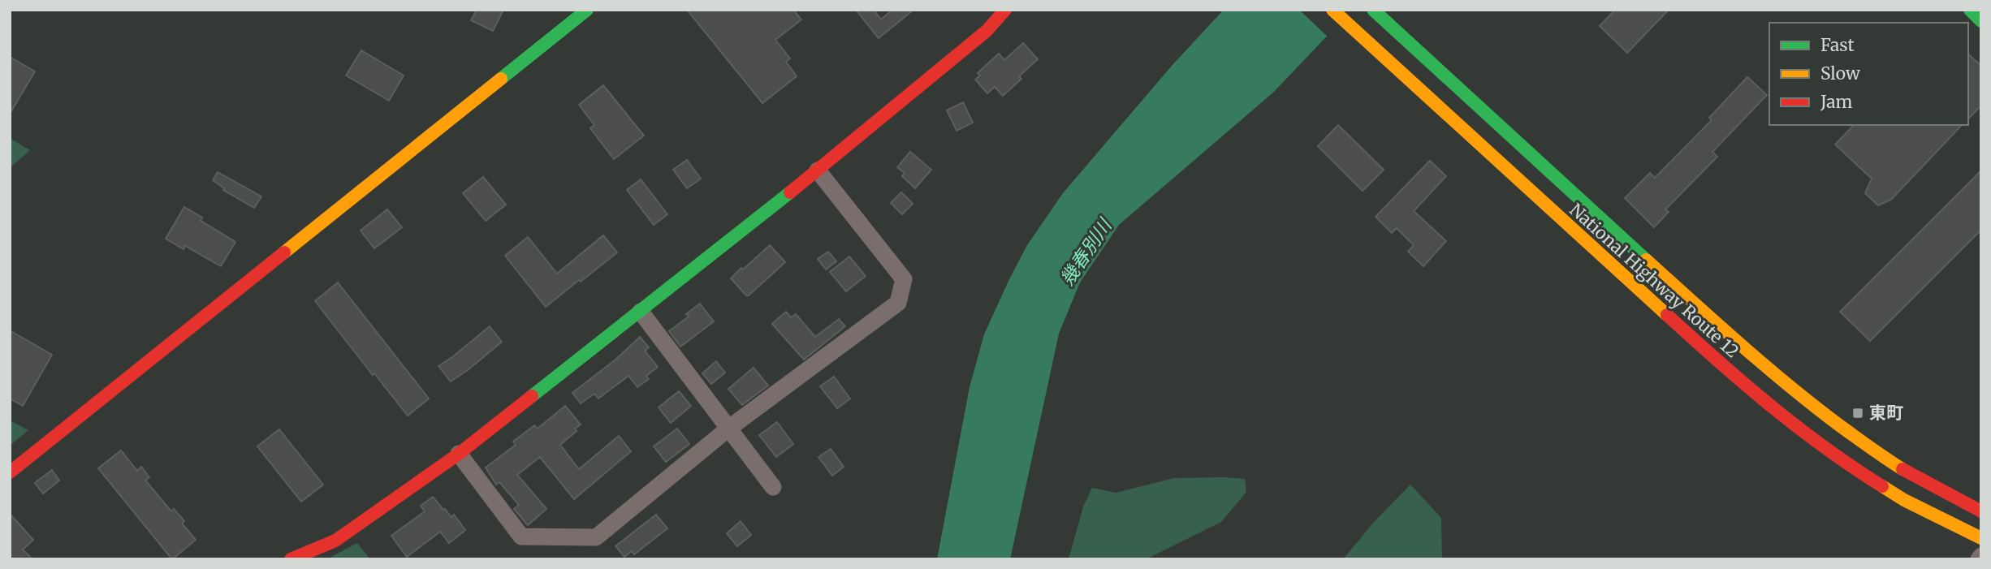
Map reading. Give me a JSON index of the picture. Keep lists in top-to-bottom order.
{
  "streets": {
    "main road": ["National Highway Route 12"]
  },
  "water": ["幾春別川"],
  "places": {
    "transit": ["東町"]
  },
  "legend": ["Fast", "Slow", "Jam"]
}
